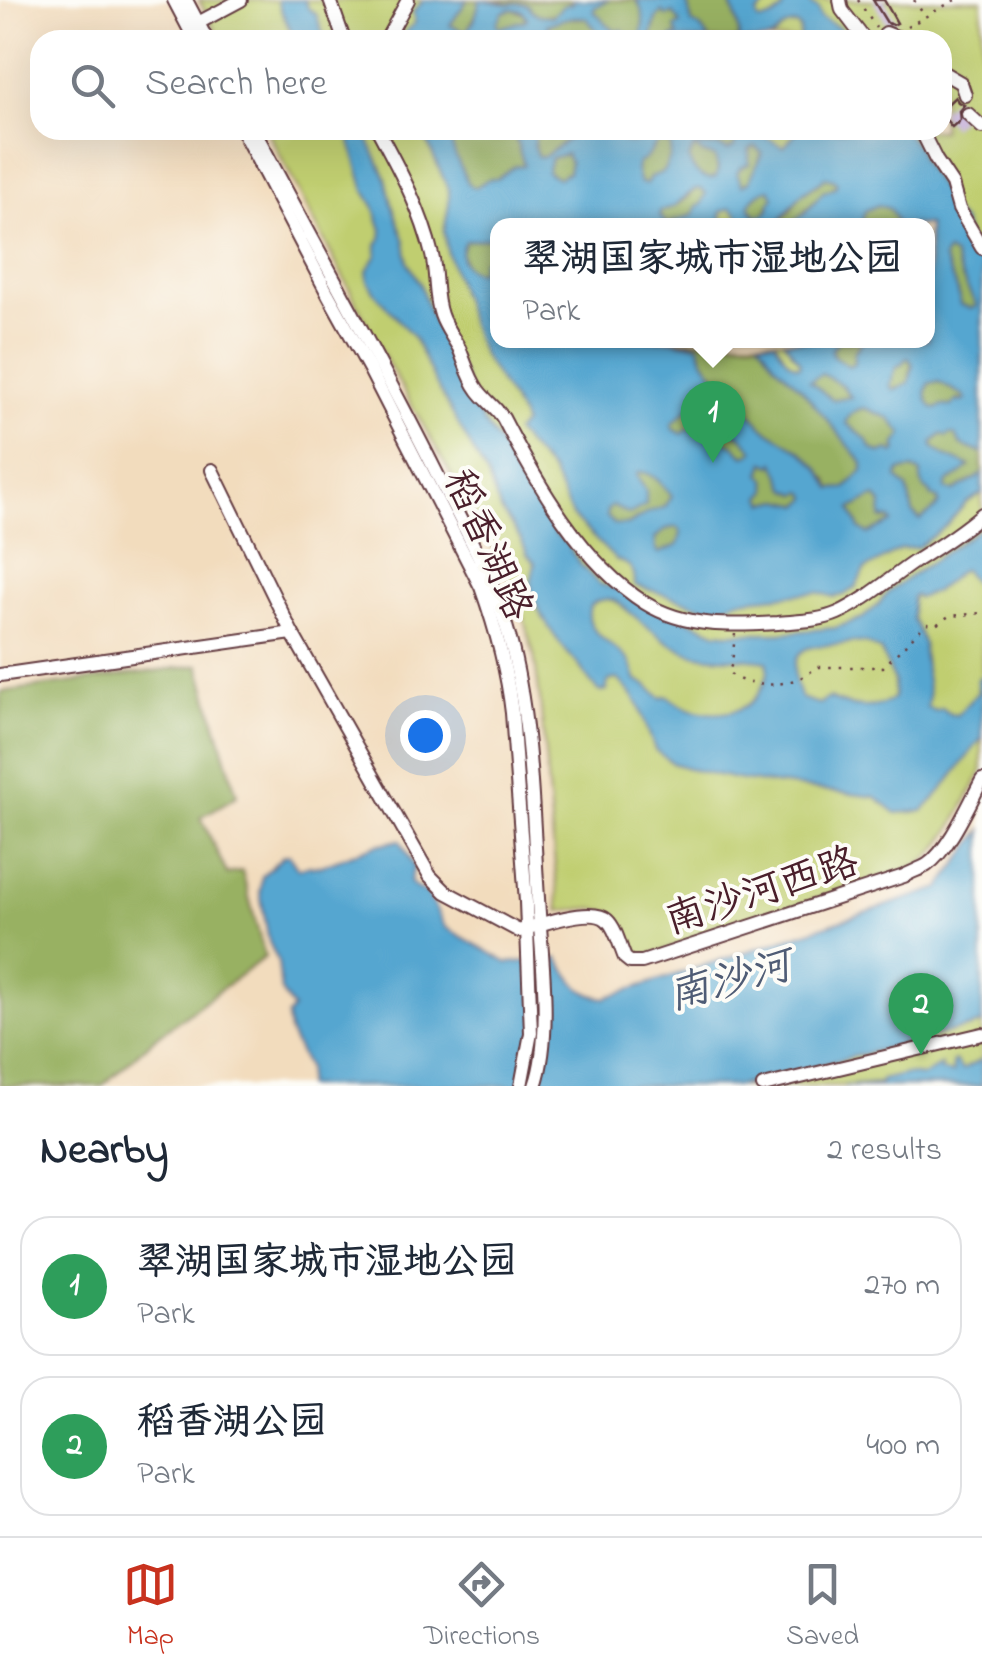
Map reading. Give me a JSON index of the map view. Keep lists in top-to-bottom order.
{
  "streets": {
    "street": ["稻香湖路", "南沙河西路"]
  },
  "crossings": [
    ["稻香湖路", "南沙河西路"]
  ],
  "water": ["南沙河"],
  "page": {
    "search": "Search here",
    "popup": ["翠湖国家城市湿地公园", "Park"],
    "pins": ["1", "2"],
    "heading": ["Nearby", "2 results"],
    "list": [
      {
        "mark": "1",
        "name": "翠湖国家城市湿地公园",
        "note": "Park",
        "value": "270 m"
      },
      {
        "mark": "2",
        "name": "稻香湖公园",
        "note": "Park",
        "value": "400 m"
      }
    ],
    "nav": ["Map", "Directions", "Saved"]
  }
}
